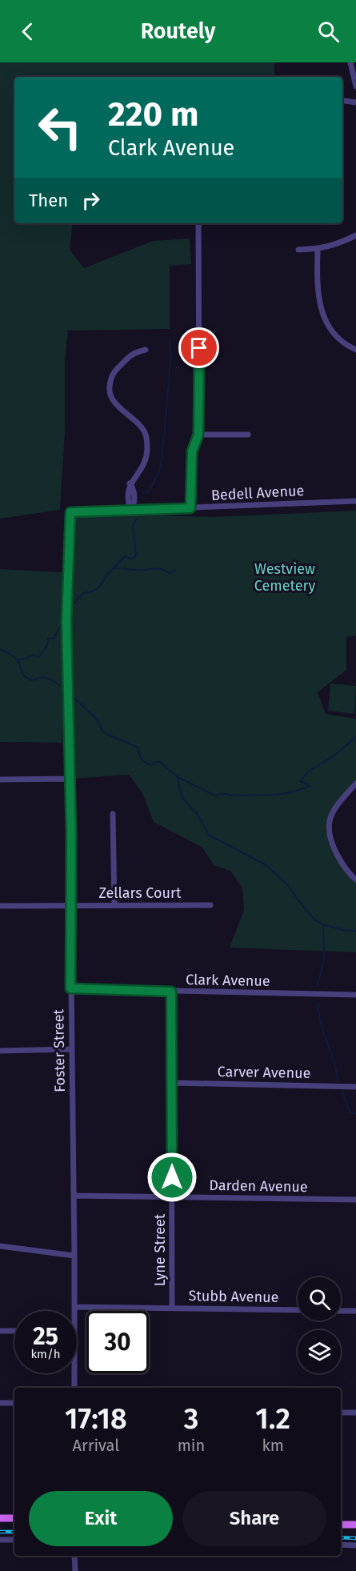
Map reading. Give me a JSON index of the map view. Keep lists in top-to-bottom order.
{
  "streets": {
    "street": [
      "Bedell Avenue",
      "Zellars Court",
      "Clark Avenue",
      "Foster Street",
      "Carver Avenue",
      "Darden Avenue",
      "Lyne Street",
      "Stubb Avenue"
    ]
  },
  "crossings": [
    ["Bedell Avenue", "Foster Street"],
    ["Zellars Court", "Foster Street"],
    ["Clark Avenue", "Foster Street"],
    ["Clark Avenue", "Lyne Street"],
    ["Foster Street", "Darden Avenue"],
    ["Foster Street", "Stubb Avenue"],
    ["Carver Avenue", "Lyne Street"],
    ["Darden Avenue", "Lyne Street"],
    ["Lyne Street", "Stubb Avenue"]
  ],
  "parks": ["Westview Cemetery"],
  "page": {
    "header": "Routely",
    "turn": ["220 m", "Clark Avenue"],
    "then": "Then",
    "speed": "25 km/h",
    "limit": "30",
    "eta": [
      "17:18",
      "Arrival",
      "3",
      "min",
      "1.2",
      "km"
    ],
    "buttons": ["Exit", "Share"]
  }
}
